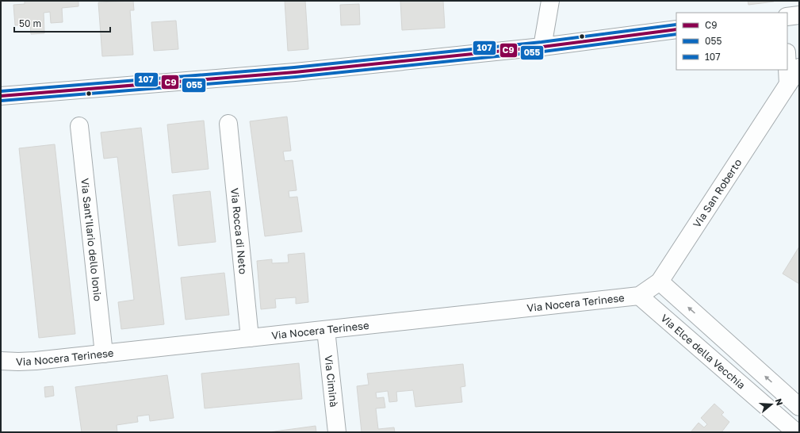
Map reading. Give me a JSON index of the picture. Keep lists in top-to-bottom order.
{
  "streets": {
    "street": [
      "Via San Roberto",
      "Via Rocca di Neto",
      "Via Sant'Ilario dello Ionio",
      "Via Nocera Terinese",
      "Via Elce della Vecchia",
      "Via Ciminà"
    ]
  },
  "crossings": [
    ["Via San Roberto", "Via Nocera Terinese"],
    ["Via San Roberto", "Via Elce della Vecchia"],
    ["Via Rocca di Neto", "Via Nocera Terinese"],
    ["Via Sant'Ilario dello Ionio", "Via Nocera Terinese"],
    ["Via Nocera Terinese", "Via Elce della Vecchia"],
    ["Via Nocera Terinese", "Via Ciminà"]
  ],
  "lines": ["transit line 107", "transit line C9", "transit line 055"],
  "legend": ["C9", "055", "107"],
  "scale_bar": "50 m",
  "north": "right"
}
